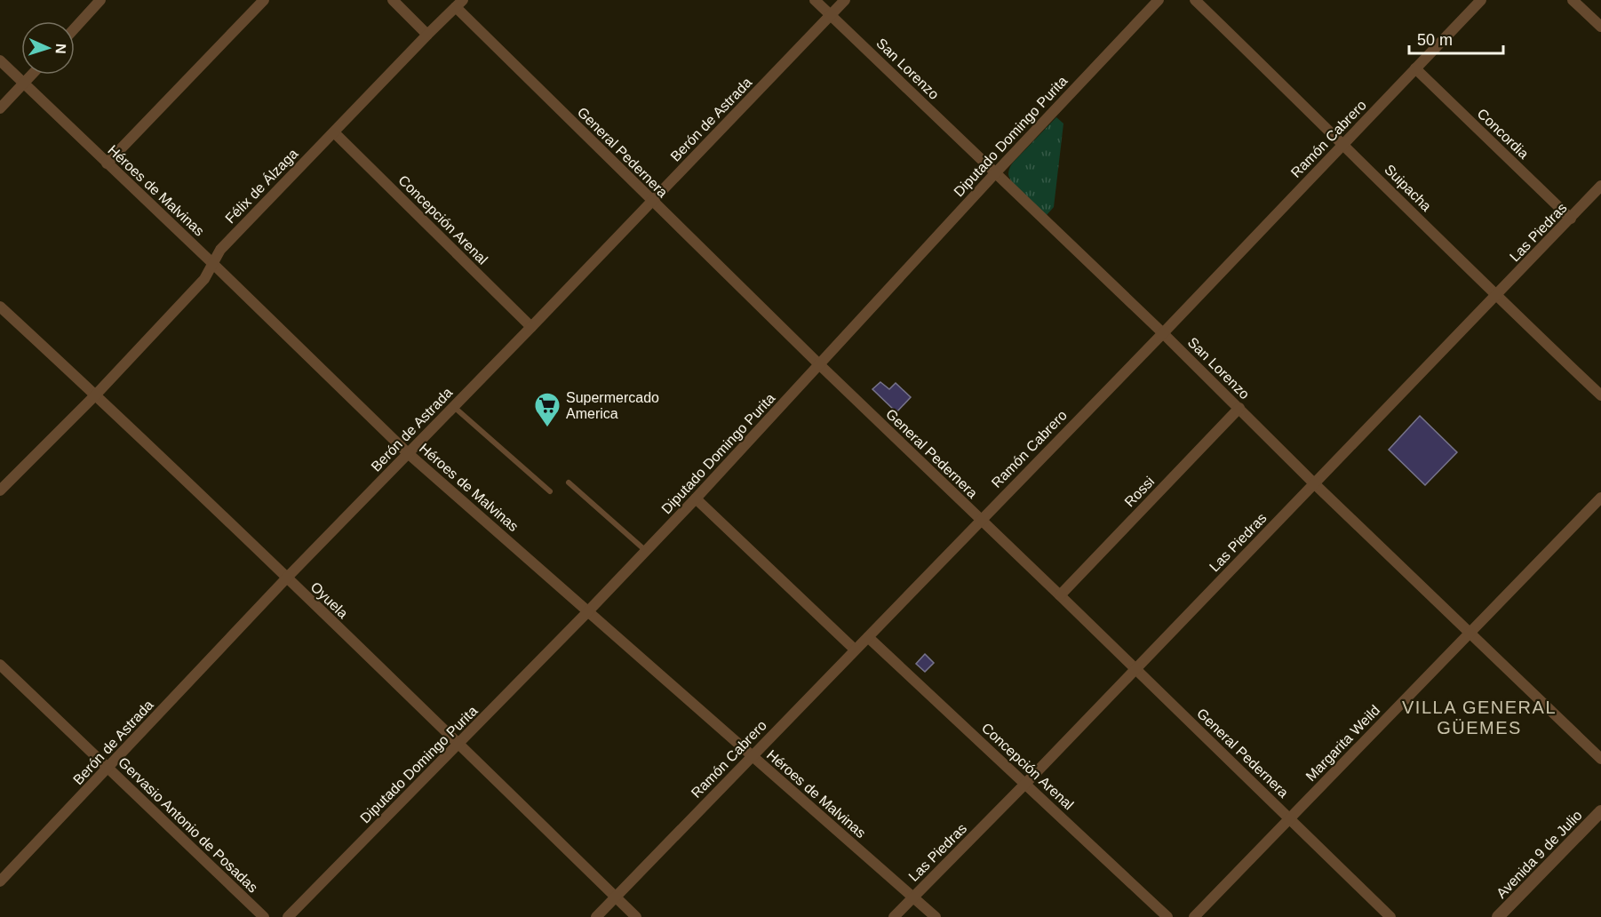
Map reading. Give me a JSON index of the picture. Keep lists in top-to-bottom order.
{
  "streets": {
    "street": [
      "San Lorenzo",
      "Berón de Astrada",
      "Concordia",
      "Diputado Domingo Purita",
      "Ramón Cabrero",
      "General Pedernera",
      "Félix de Álzaga",
      "Suipacha",
      "Héroes de Malvinas",
      "Concepción Arenal",
      "Las Piedras",
      "Rossi",
      "Oyuela",
      "Margarita Weild",
      "Gervasio Antonio de Posadas",
      "Avenida 9 de Julio"
    ]
  },
  "crossings": [
    ["San Lorenzo", "Berón de Astrada"],
    ["San Lorenzo", "Diputado Domingo Purita"],
    ["San Lorenzo", "Ramón Cabrero"],
    ["San Lorenzo", "Las Piedras"],
    ["San Lorenzo", "Rossi"],
    ["San Lorenzo", "Margarita Weild"],
    ["Berón de Astrada", "General Pedernera"],
    ["Berón de Astrada", "Héroes de Malvinas"],
    ["Berón de Astrada", "Concepción Arenal"],
    ["Berón de Astrada", "Oyuela"],
    ["Berón de Astrada", "Gervasio Antonio de Posadas"],
    ["Concordia", "Ramón Cabrero"],
    ["Concordia", "Las Piedras"],
    ["Diputado Domingo Purita", "General Pedernera"],
    ["Diputado Domingo Purita", "Héroes de Malvinas"],
    ["Diputado Domingo Purita", "Oyuela"],
    ["Ramón Cabrero", "General Pedernera"],
    ["Ramón Cabrero", "Suipacha"],
    ["Ramón Cabrero", "Héroes de Malvinas"],
    ["Ramón Cabrero", "Concepción Arenal"],
    ["Ramón Cabrero", "Oyuela"],
    ["General Pedernera", "Félix de Álzaga"],
    ["General Pedernera", "Las Piedras"],
    ["General Pedernera", "Rossi"],
    ["General Pedernera", "Margarita Weild"],
    ["Félix de Álzaga", "Héroes de Malvinas"],
    ["Félix de Álzaga", "Concepción Arenal"],
    ["Félix de Álzaga", "Oyuela"],
    ["Suipacha", "Las Piedras"],
    ["Héroes de Malvinas", "Las Piedras"],
    ["Concepción Arenal", "Las Piedras"]
  ],
  "districts": ["VILLA GENERAL GÜEMES"],
  "places": {
    "supermarket": ["Supermercado America"]
  },
  "scale_bar": "50 m",
  "north": "right"
}
